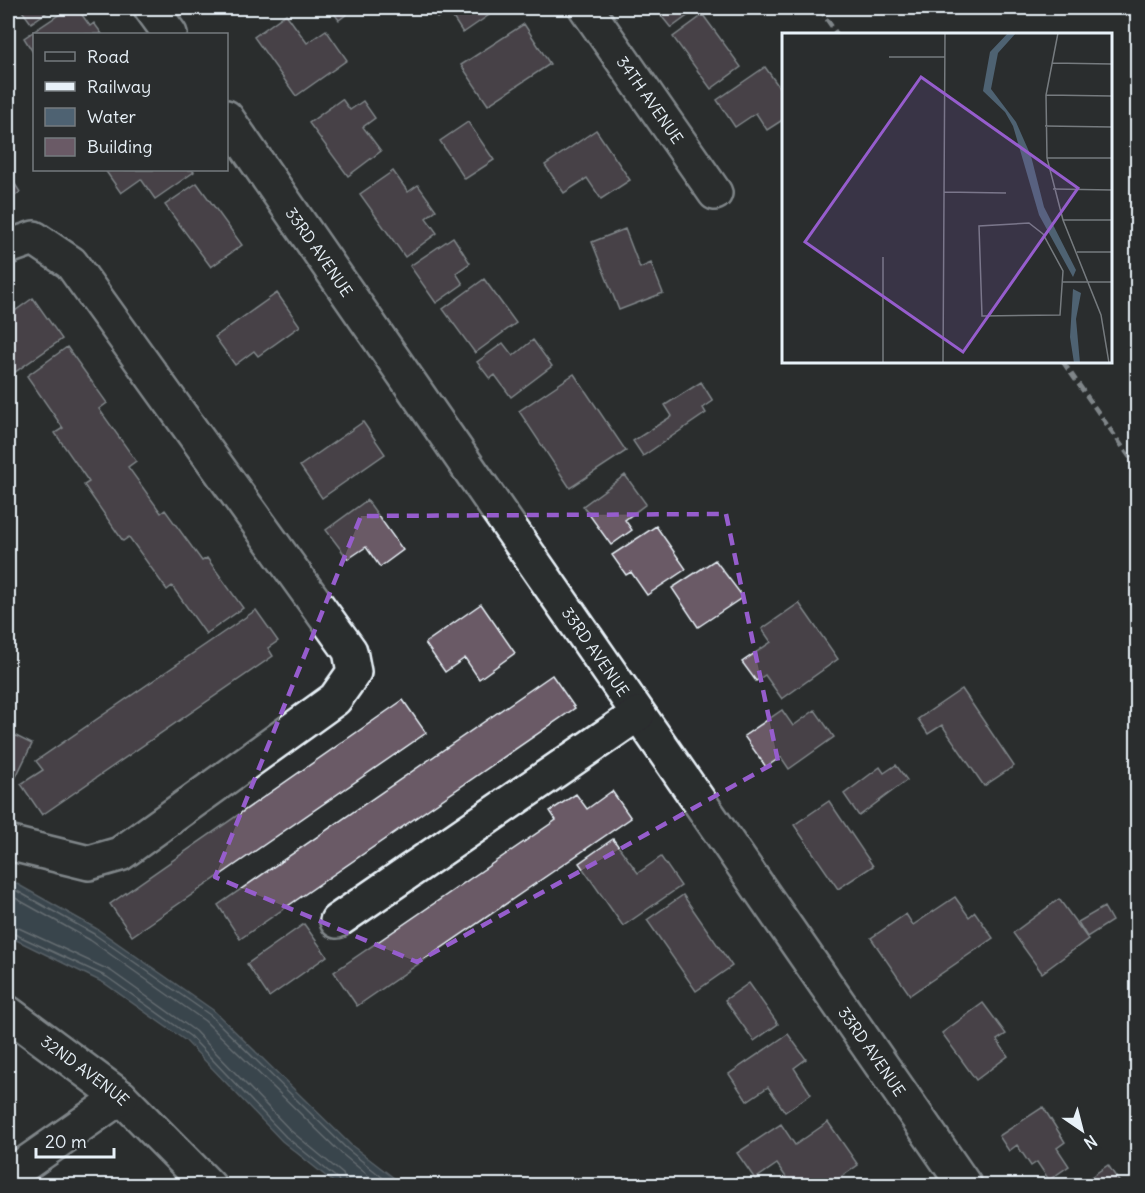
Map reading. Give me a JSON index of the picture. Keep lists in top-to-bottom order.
{
  "streets": {
    "street": ["34TH AVENUE", "33RD AVENUE", "32ND AVENUE"]
  },
  "legend": [
    "Road",
    "Railway",
    "Water",
    "Building"
  ],
  "scale_bar": "20 m",
  "north": "bottom right"
}
